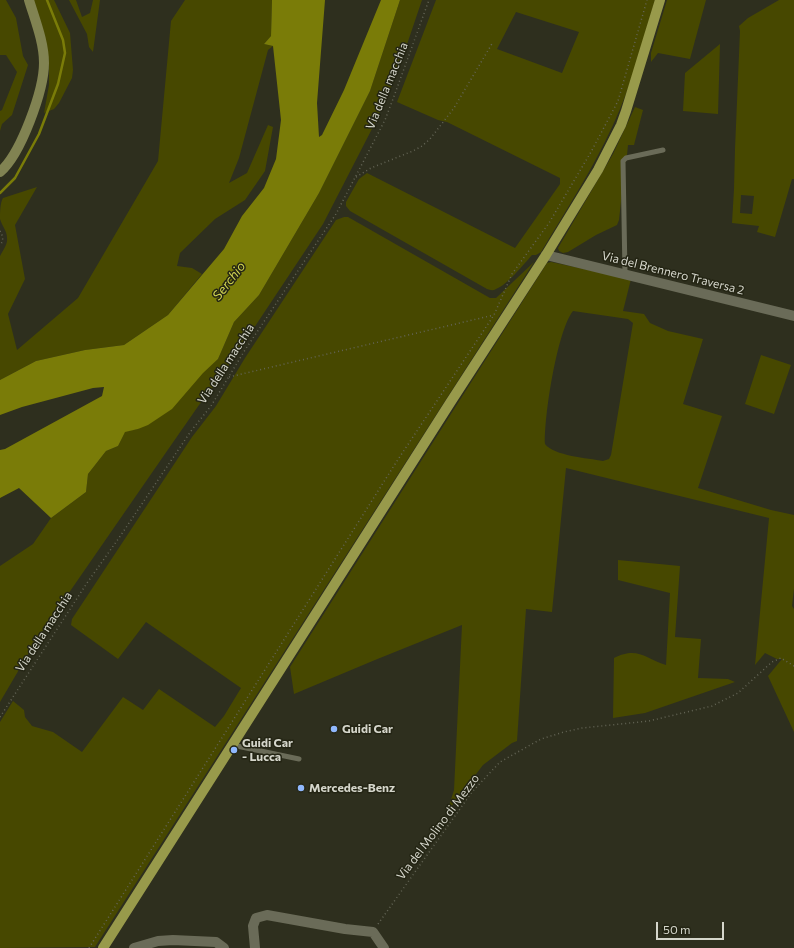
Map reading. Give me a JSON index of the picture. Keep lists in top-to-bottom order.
{
  "streets": {
    "street": ["Via del Brennero Traversa 2"],
    "path": ["Via della macchia", "Via del Molino di Mezzo"]
  },
  "water": ["Serchio"],
  "places": ["Guidi Car", "Guidi Car - Lucca", "Mercedes-Benz"],
  "scale_bar": "50 m"
}
